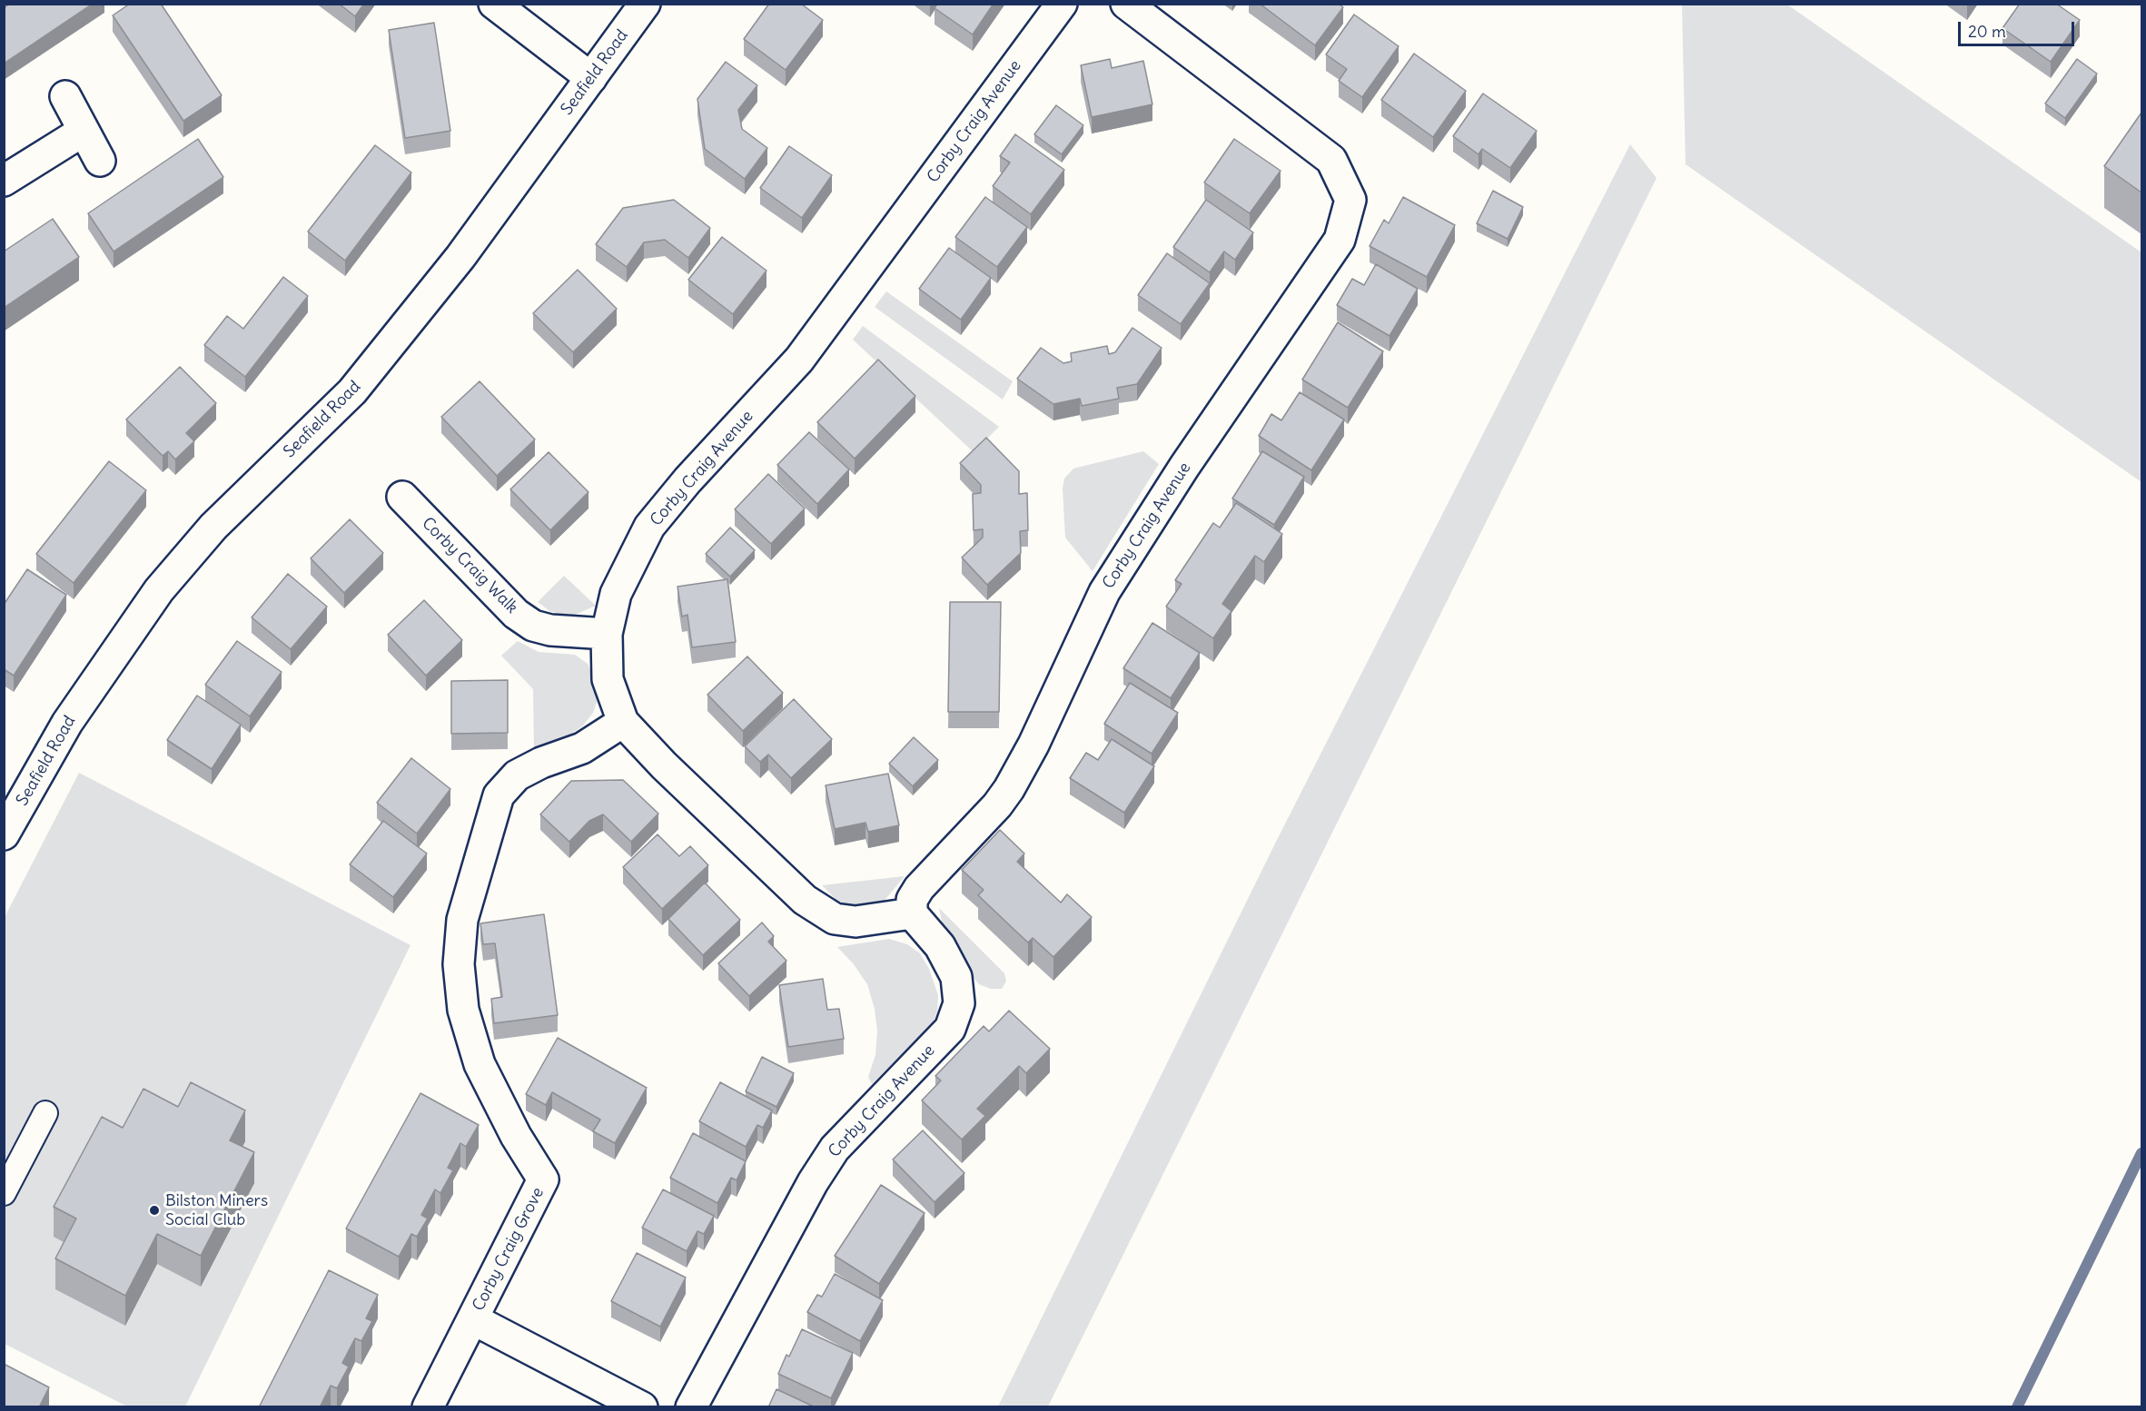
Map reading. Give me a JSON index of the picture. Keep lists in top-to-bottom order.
{
  "streets": {
    "street": [
      "Seafield Road",
      "Corby Craig Avenue",
      "Corby Craig Walk",
      "Corby Craig Grove"
    ]
  },
  "crossings": [
    ["Corby Craig Avenue", "Corby Craig Walk"],
    ["Corby Craig Avenue", "Corby Craig Grove"]
  ],
  "places": ["Bilston Miners Social Club"],
  "scale_bar": "20 m"
}
